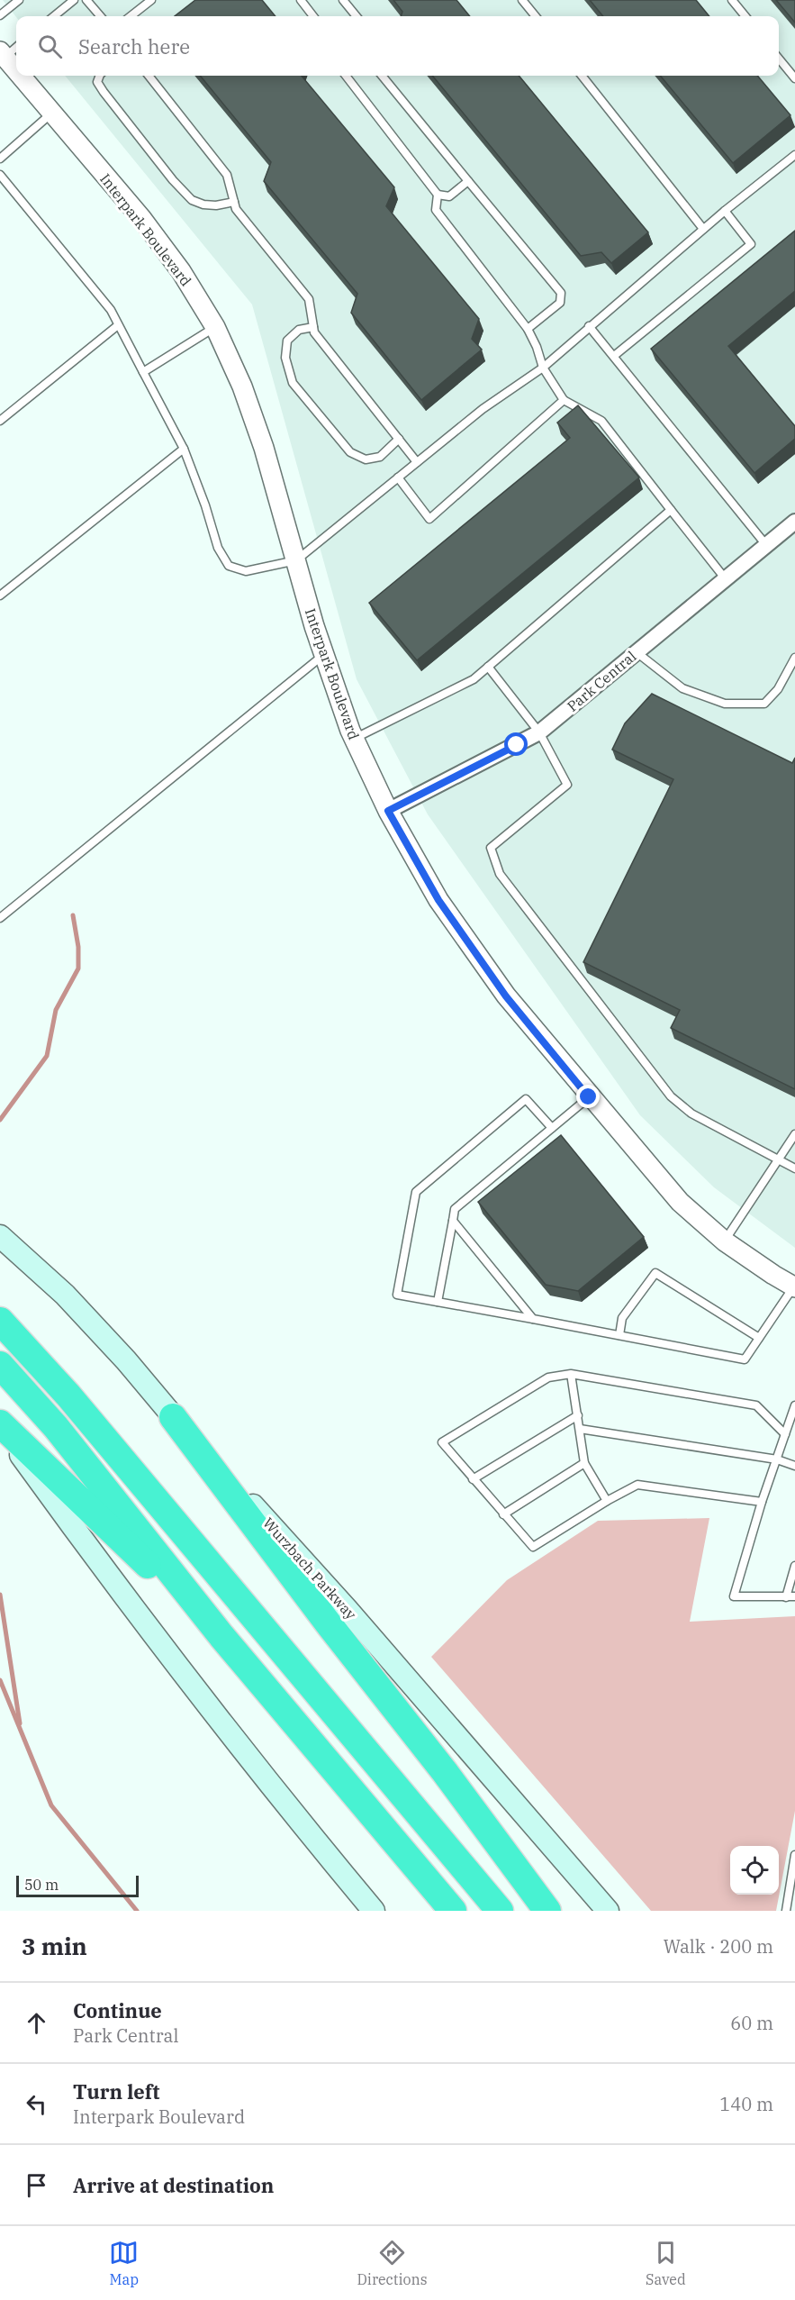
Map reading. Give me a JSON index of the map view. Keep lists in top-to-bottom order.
{
  "streets": {
    "main road": ["Wurzbach Parkway"],
    "street": ["Interpark Boulevard", "Park Central"]
  },
  "crossings": [
    ["Interpark Boulevard", "Park Central"]
  ],
  "scale_bar": "50 m",
  "page": {
    "search": "Search here",
    "scale": "50 m",
    "heading": ["3 min", "Walk · 200 m"],
    "list": [
      ["Continue", "Park Central", "60 m"],
      ["Turn left", "Interpark Boulevard", "140 m"],
      "Arrive at destination"
    ],
    "nav": ["Map", "Directions", "Saved"]
  }
}
